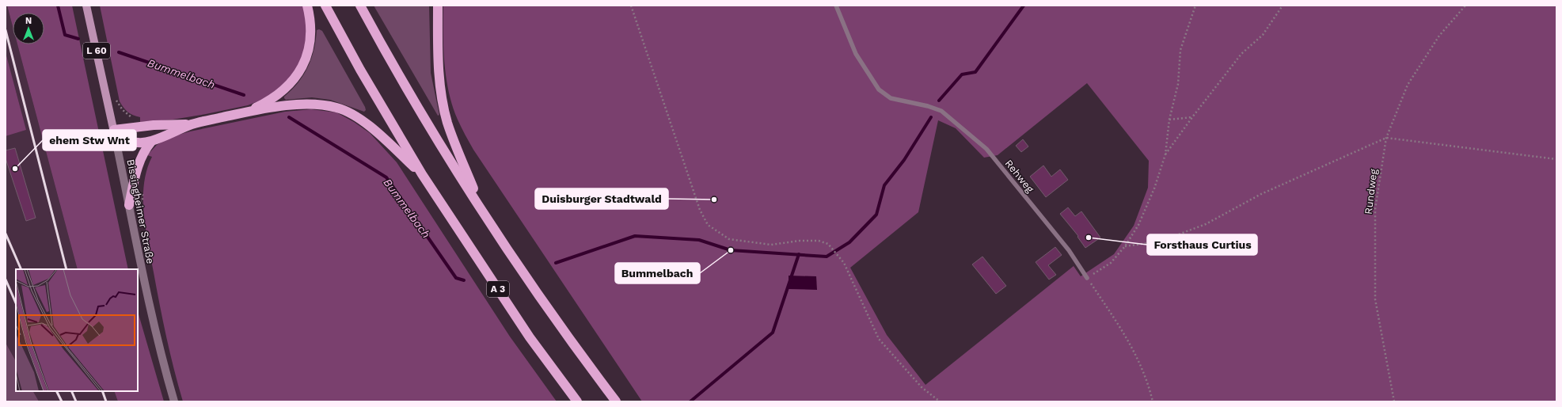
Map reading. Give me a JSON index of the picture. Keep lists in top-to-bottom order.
{
  "streets": {
    "highway": ["A 3"],
    "main road": ["L 60", "Bissingheimer Straße"],
    "lane": ["Rehweg"],
    "path": ["Rundweg"]
  },
  "water": ["Bummelbach"],
  "places": [
    "ehem Stw Wnt",
    "Duisburger Stadtwald",
    "Forsthaus Curtius",
    "Bummelbach"
  ],
  "north": "top"
}
